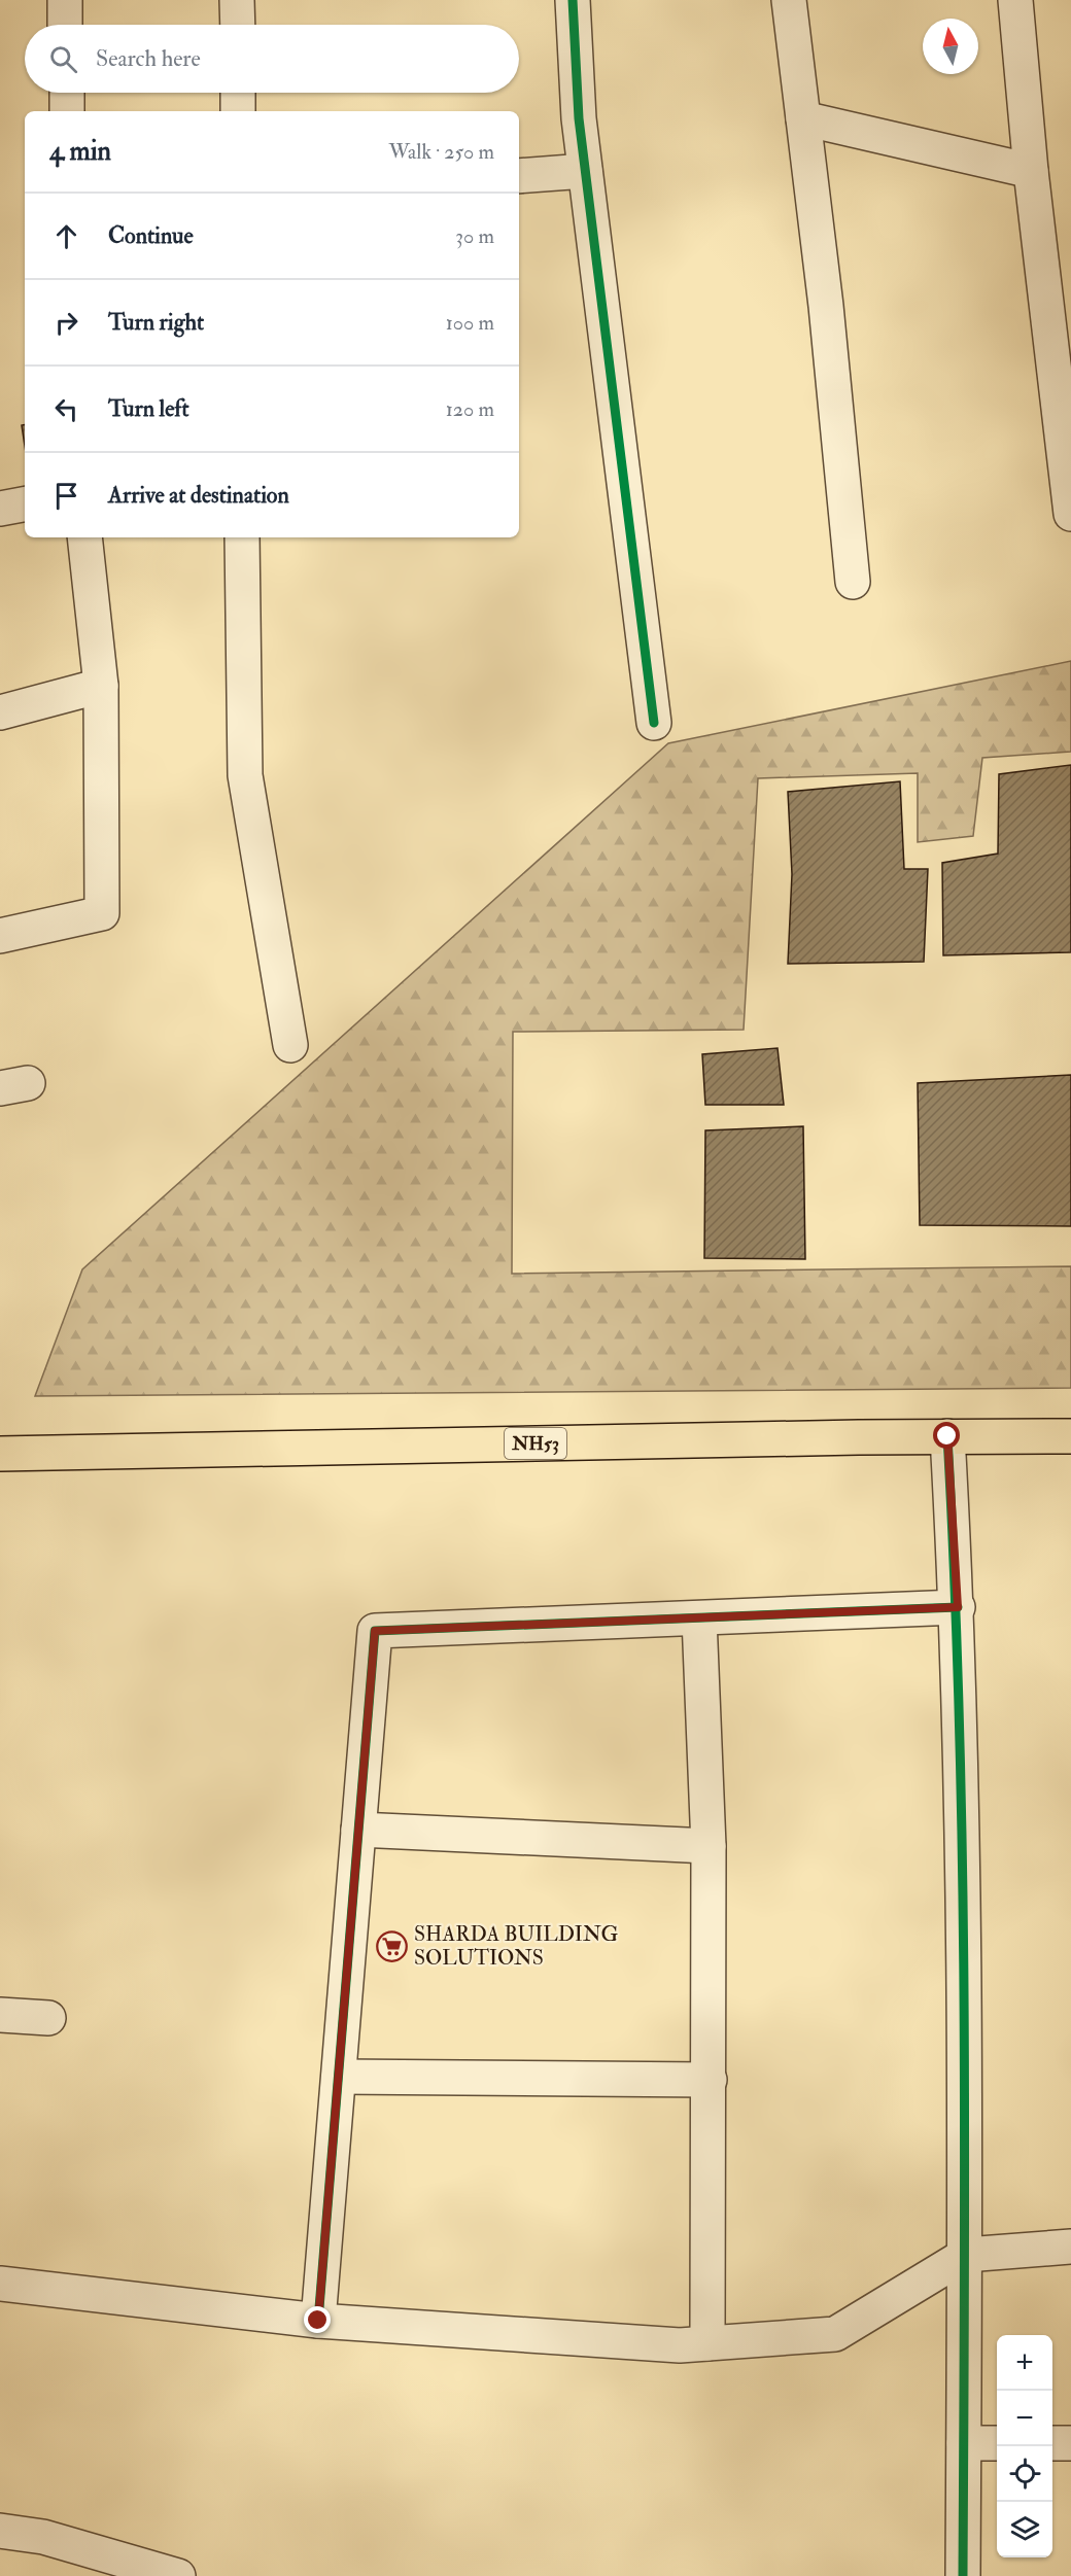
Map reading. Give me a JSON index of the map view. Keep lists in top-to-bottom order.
{
  "streets": {
    "highway": ["NH53"]
  },
  "places": {
    "supermarket": ["SHARDA BUILDING SOLUTIONS"]
  },
  "north": "top",
  "page": {
    "search": "Search here",
    "heading": ["4 min", "Walk · 250 m"],
    "list": [
      ["Continue", "30 m"],
      ["Turn right", "100 m"],
      ["Turn left", "120 m"],
      "Arrive at destination"
    ],
    "map_buttons": ["+", "−"]
  }
}
